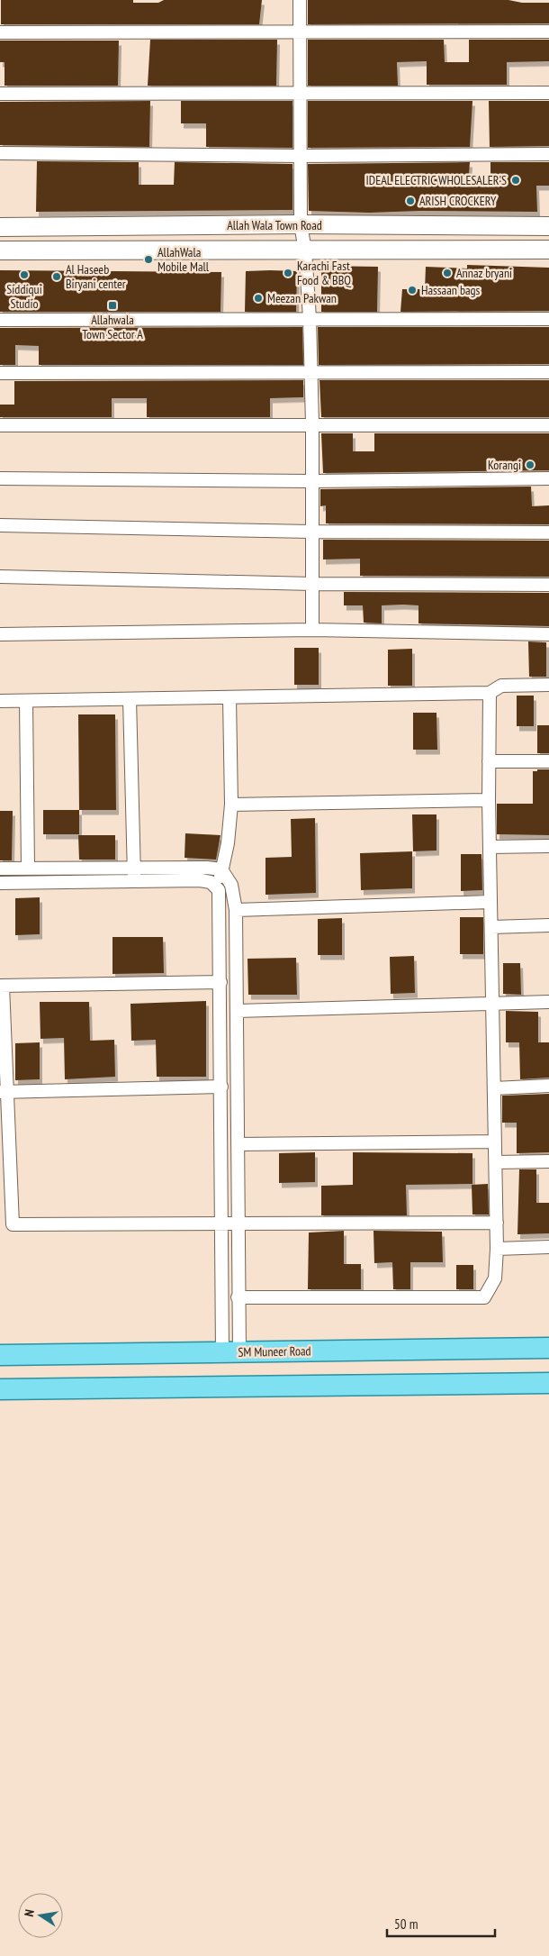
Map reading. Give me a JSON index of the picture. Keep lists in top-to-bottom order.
{
  "streets": {
    "main road": ["Allah Wala Town Road", "SM Muneer Road"]
  },
  "places": {
    "other": [
      "IDEAL ELECTRIC WHOLESALER'S",
      "ARISH CROCKERY",
      "AllahWala Mobile Mall",
      "Karachi Fast Food & BBQ",
      "Annaz bryani",
      "Siddiqui Studio",
      "Al Haseeb Biryani center",
      "Hassaan bags",
      "Meezan Pakwan",
      "Korangi"
    ],
    "transit": ["Allahwala Town Sector A"]
  },
  "scale_bar": "50 m",
  "north": "left"
}
